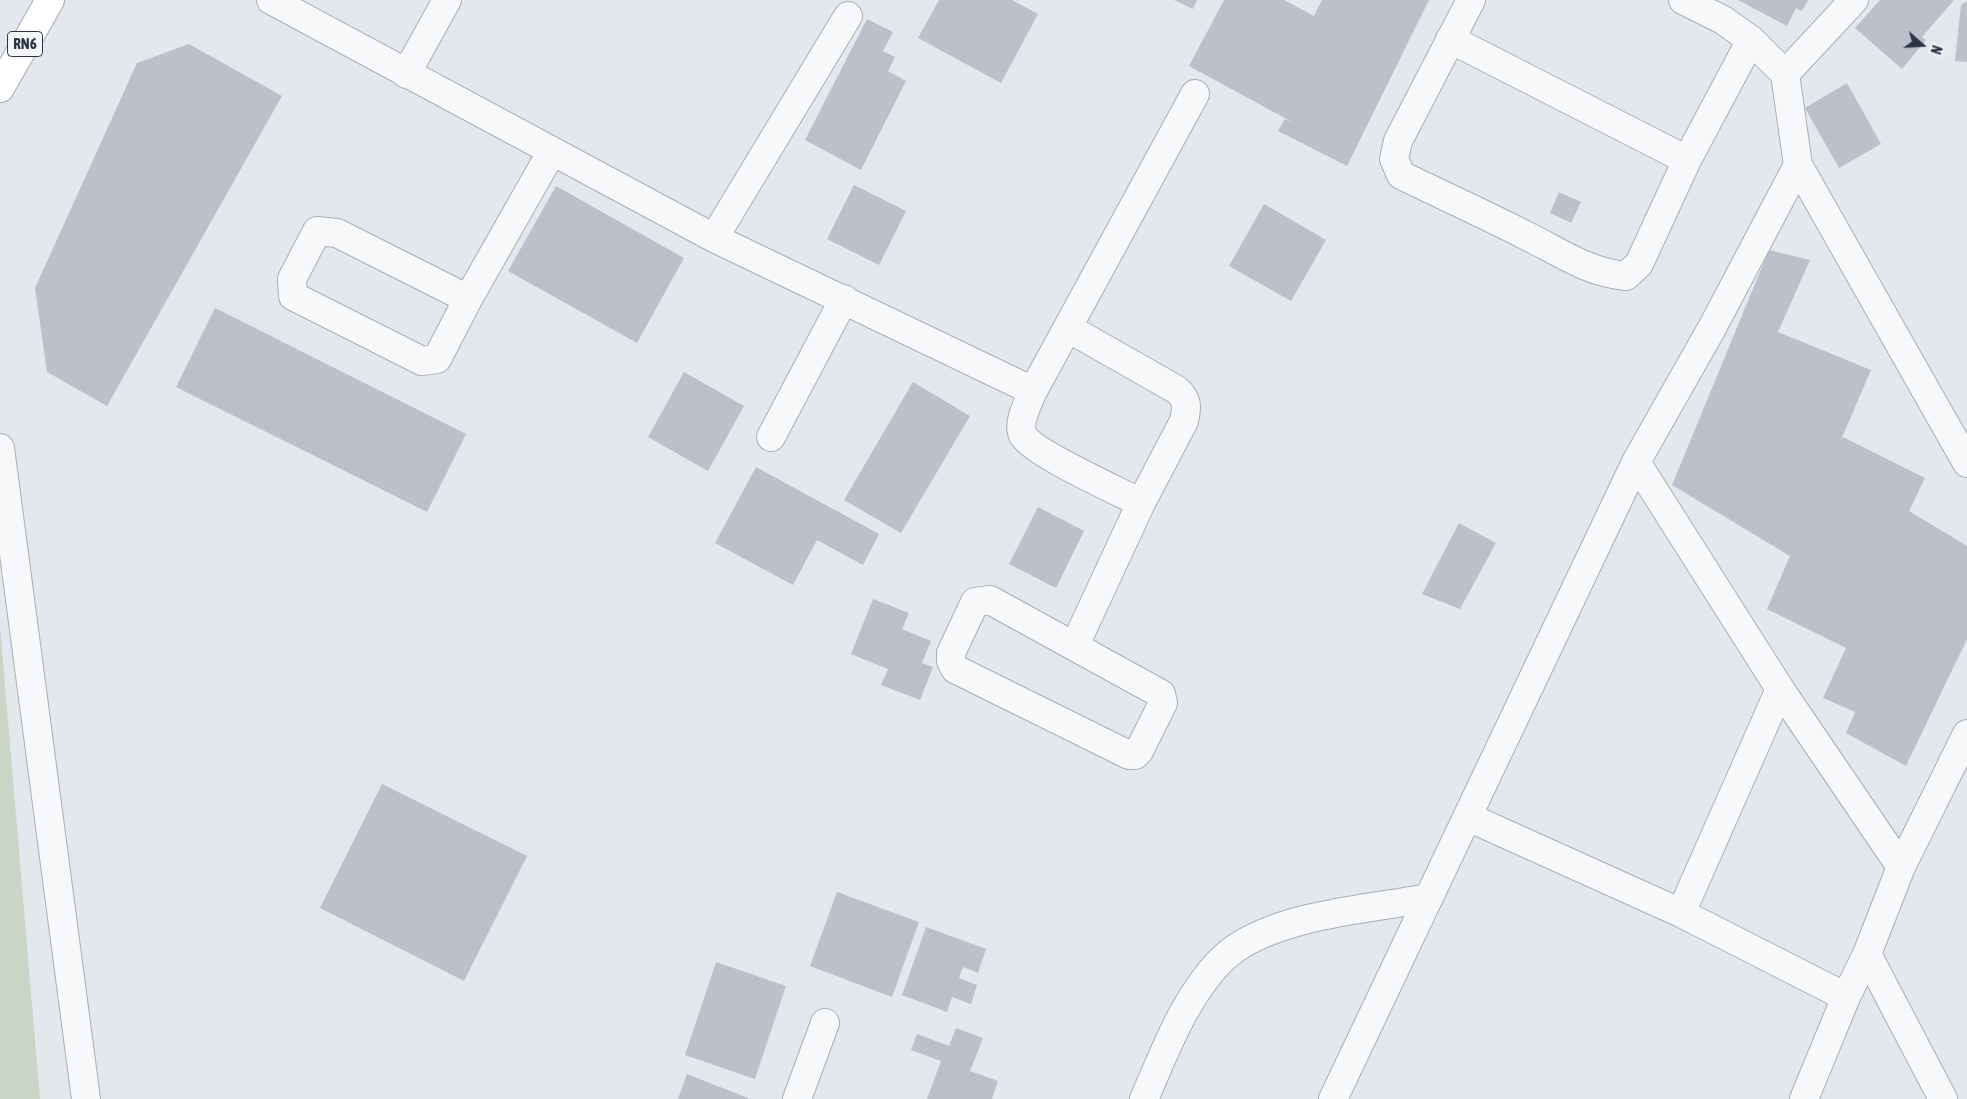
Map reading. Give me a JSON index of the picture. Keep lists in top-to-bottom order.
{
  "streets": {
    "main road": ["RN6"]
  },
  "north": "right"
}
